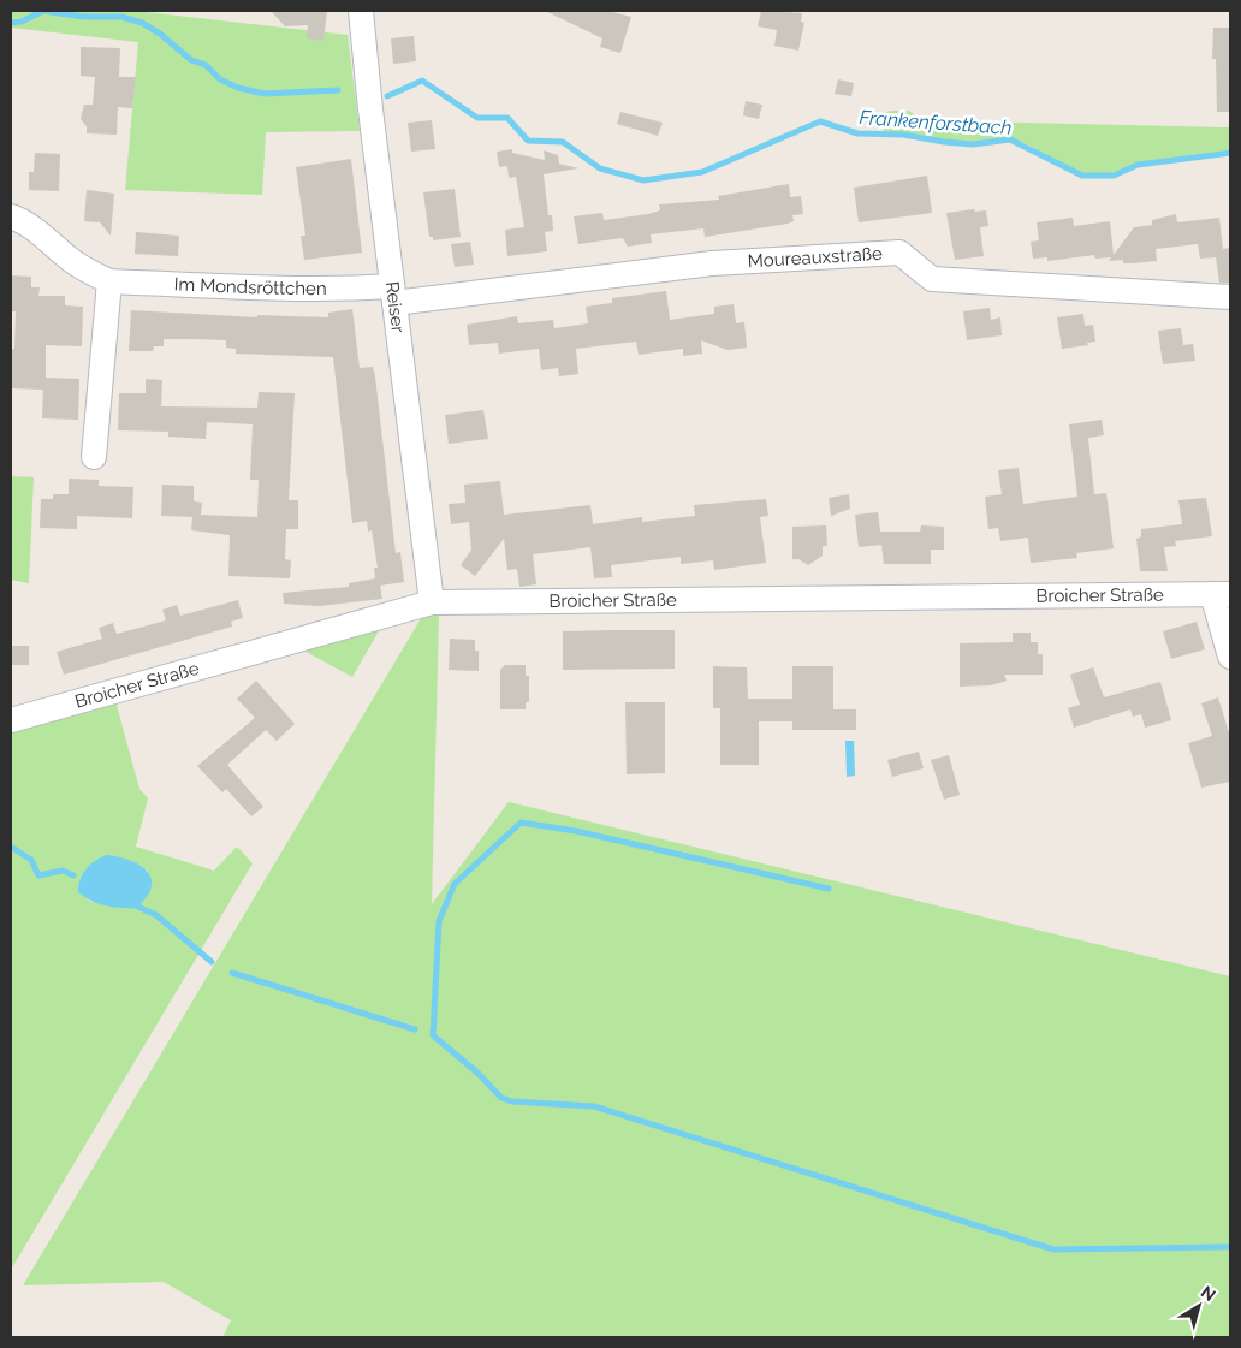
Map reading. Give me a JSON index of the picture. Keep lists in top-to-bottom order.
{
  "streets": {
    "street": [
      "Moureauxstraße",
      "Im Mondsröttchen",
      "Reiser",
      "Broicher Straße"
    ]
  },
  "crossings": [
    ["Moureauxstraße", "Im Mondsröttchen"],
    ["Moureauxstraße", "Reiser"],
    ["Im Mondsröttchen", "Reiser"],
    ["Reiser", "Broicher Straße"]
  ],
  "water": ["Frankenforstbach"],
  "north": "top right"
}
